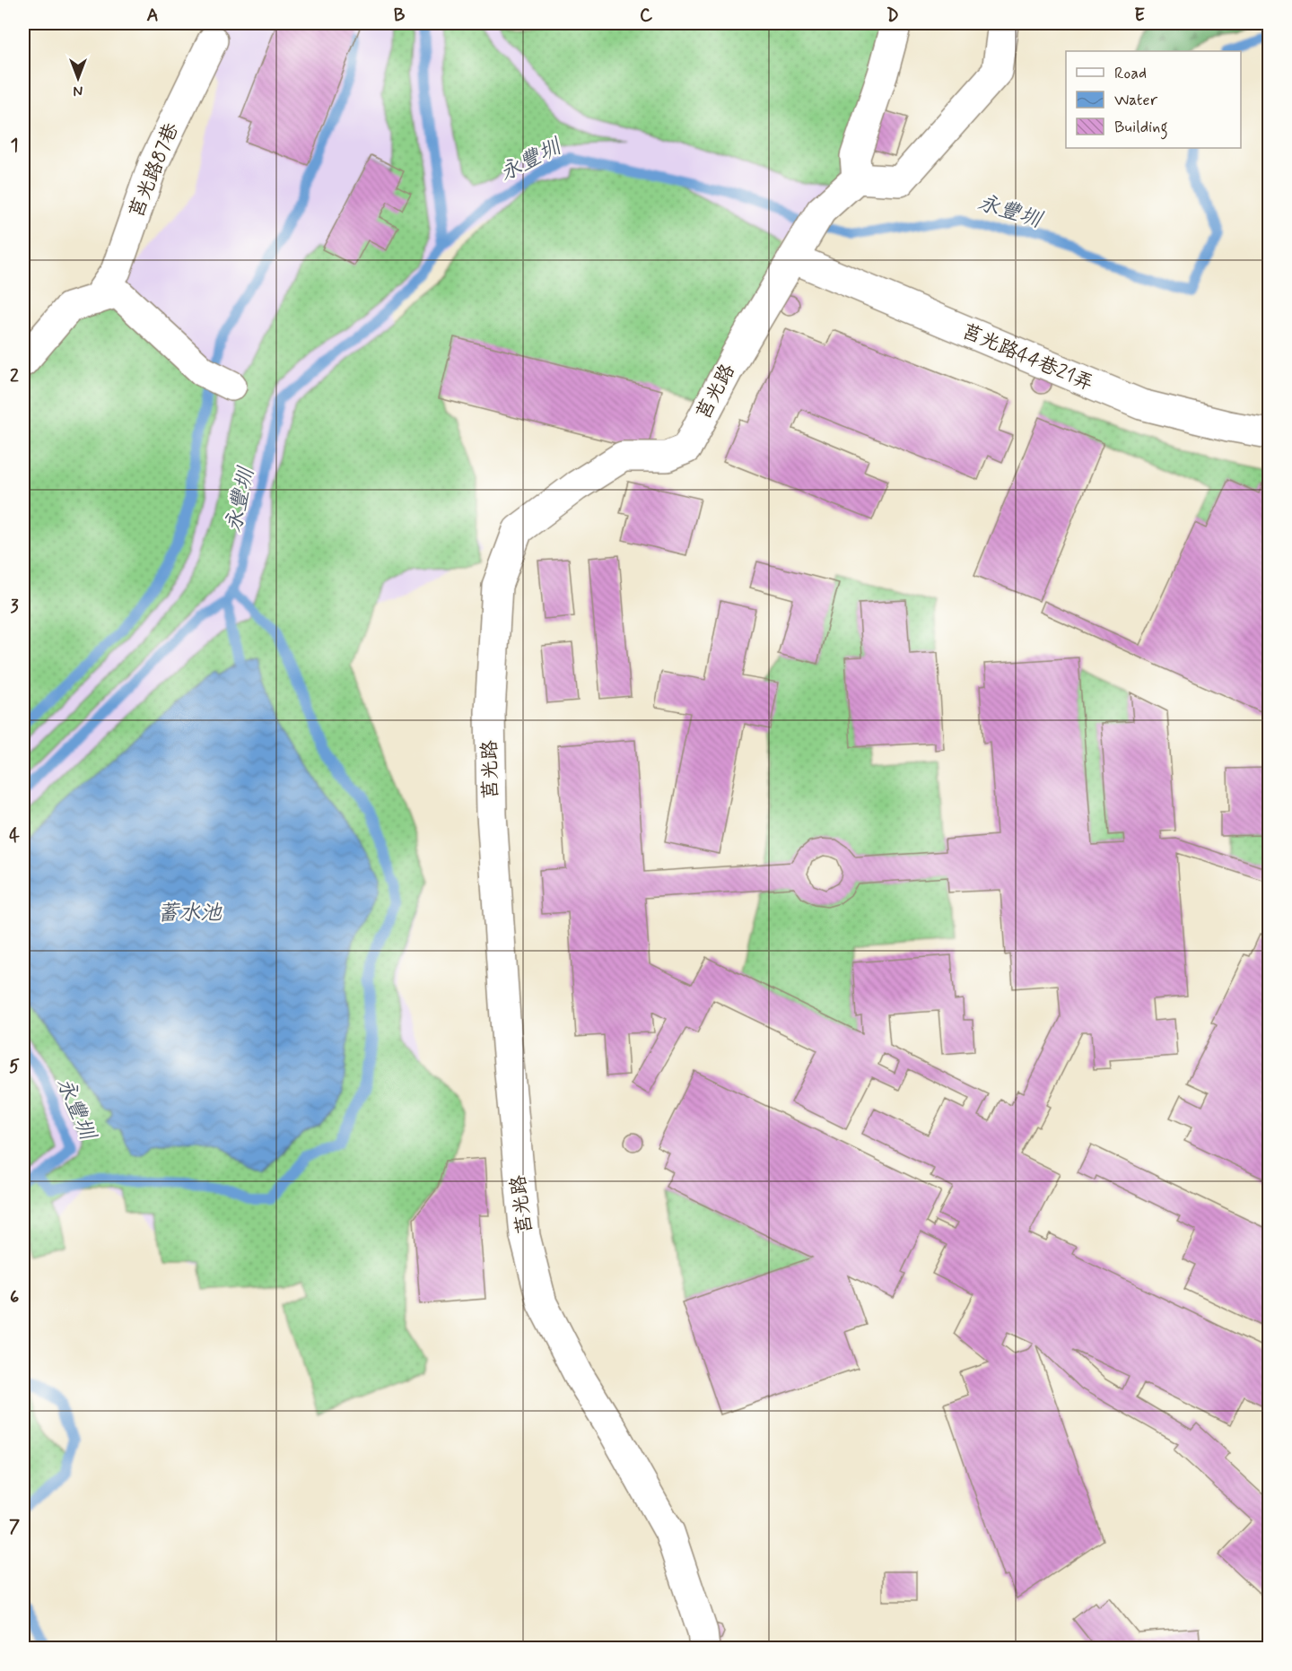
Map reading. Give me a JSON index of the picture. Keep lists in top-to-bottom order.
{
  "streets": {
    "lane": ["莒光路87巷", "莒光路44巷21弄", "莒光路"]
  },
  "crossings": [
    ["莒光路44巷21弄", "莒光路"]
  ],
  "water": ["永豐圳", "蓄水池"],
  "legend": ["Road", "Water", "Building"],
  "north": "bottom",
  "grid": {
    "columns": [
      "A",
      "B",
      "C",
      "D",
      "E"
    ],
    "rows": [
      "1",
      "2",
      "3",
      "4",
      "5",
      "6",
      "7"
    ]
  }
}
